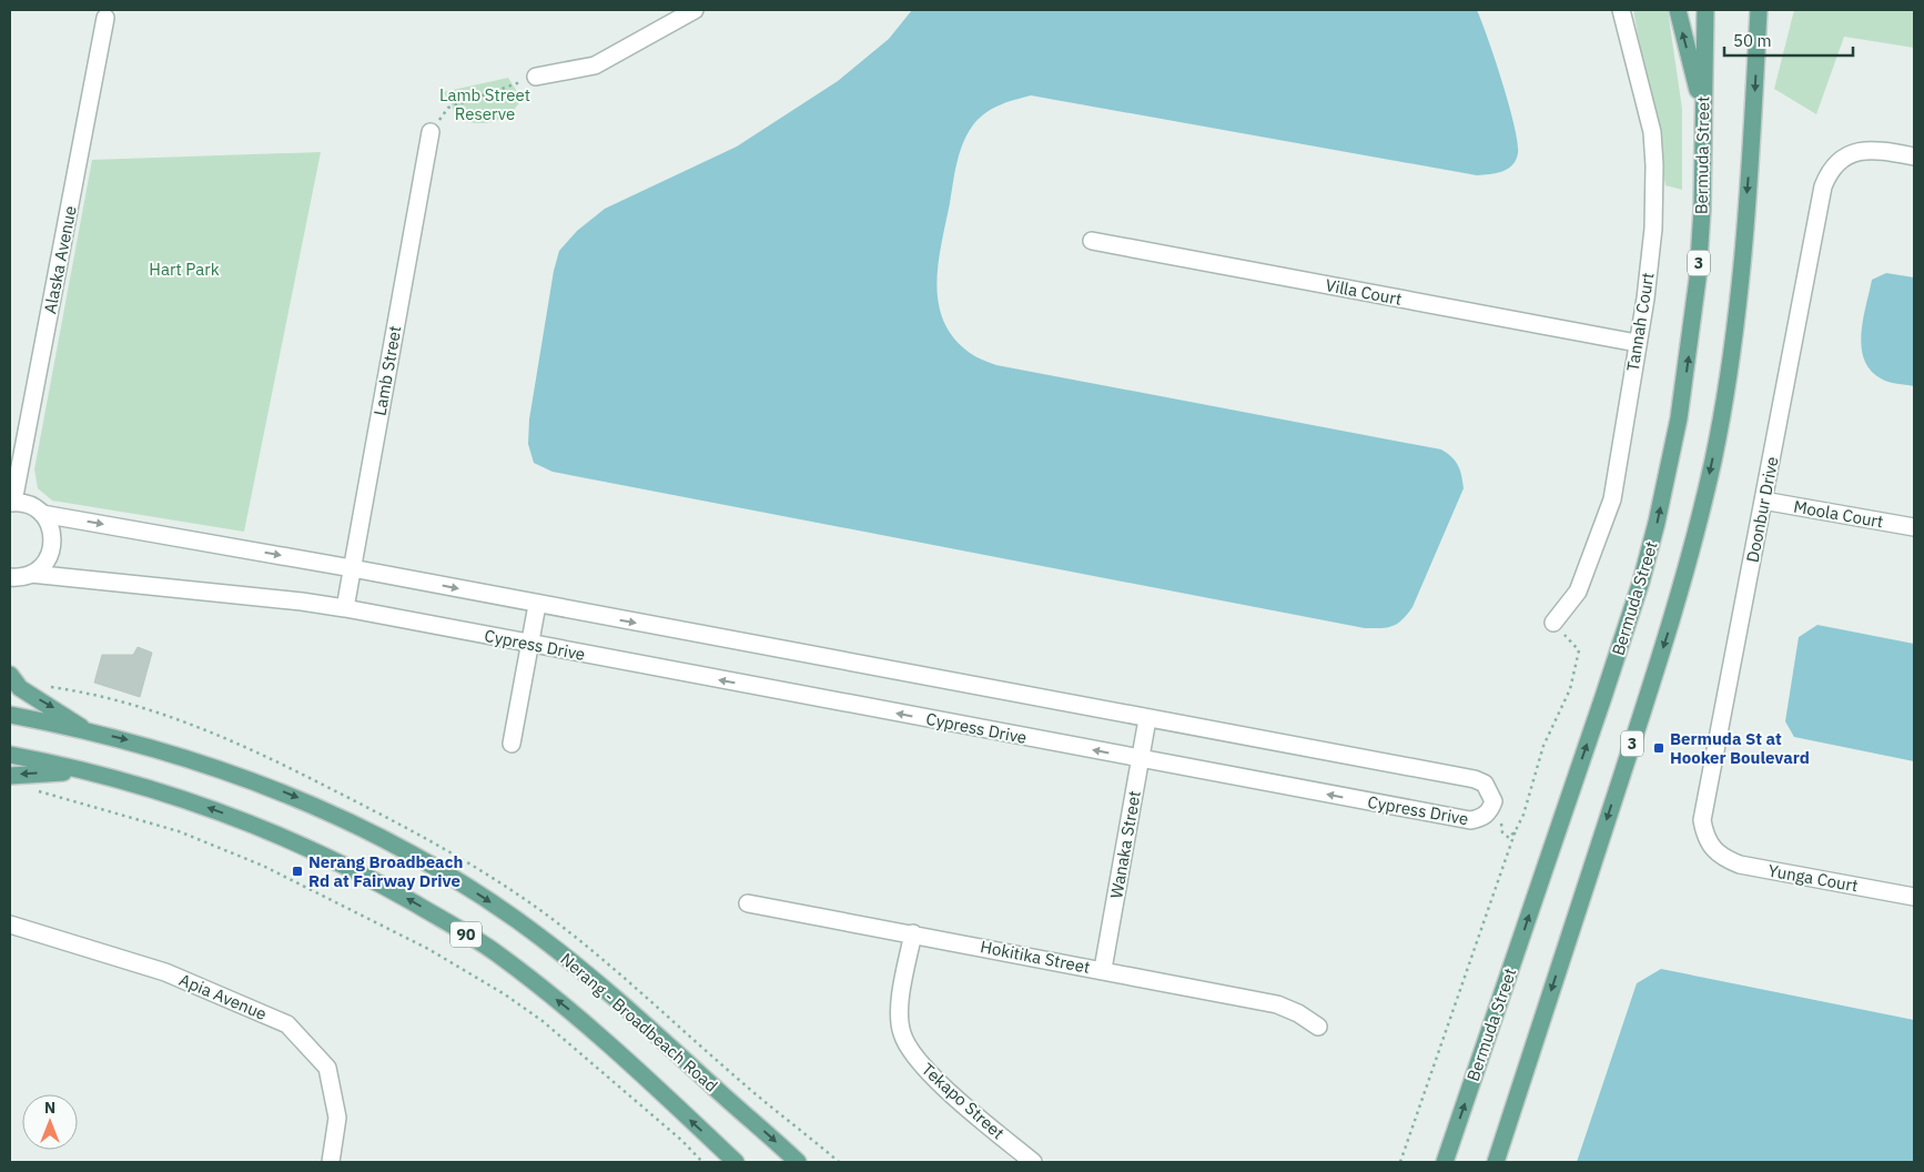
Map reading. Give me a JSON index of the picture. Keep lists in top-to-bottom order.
{
  "streets": {
    "main road": [
      "Bermuda Street",
      "3",
      "90",
      "Nerang - Broadbeach Road"
    ],
    "street": [
      "Alaska Avenue",
      "Villa Court",
      "Tannah Court",
      "Lamb Street",
      "Doonbur Drive",
      "Moola Court",
      "Cypress Drive",
      "Wanaka Street",
      "Yunga Court",
      "Hokitika Street",
      "Apia Avenue",
      "Tekapo Street"
    ]
  },
  "crossings": [
    ["Alaska Avenue", "Cypress Drive"],
    ["Villa Court", "Tannah Court"],
    ["Lamb Street", "Cypress Drive"],
    ["Doonbur Drive", "Moola Court"],
    ["Doonbur Drive", "Yunga Court"],
    ["Cypress Drive", "Wanaka Street"],
    ["Wanaka Street", "Hokitika Street"],
    ["Hokitika Street", "Tekapo Street"]
  ],
  "parks": ["Lamb Street Reserve", "Hart Park"],
  "places": {
    "transit": ["Bermuda St at Hooker Boulevard", "Nerang Broadbeach Rd at Fairway Drive"]
  },
  "scale_bar": "50 m",
  "north": "top"
}
